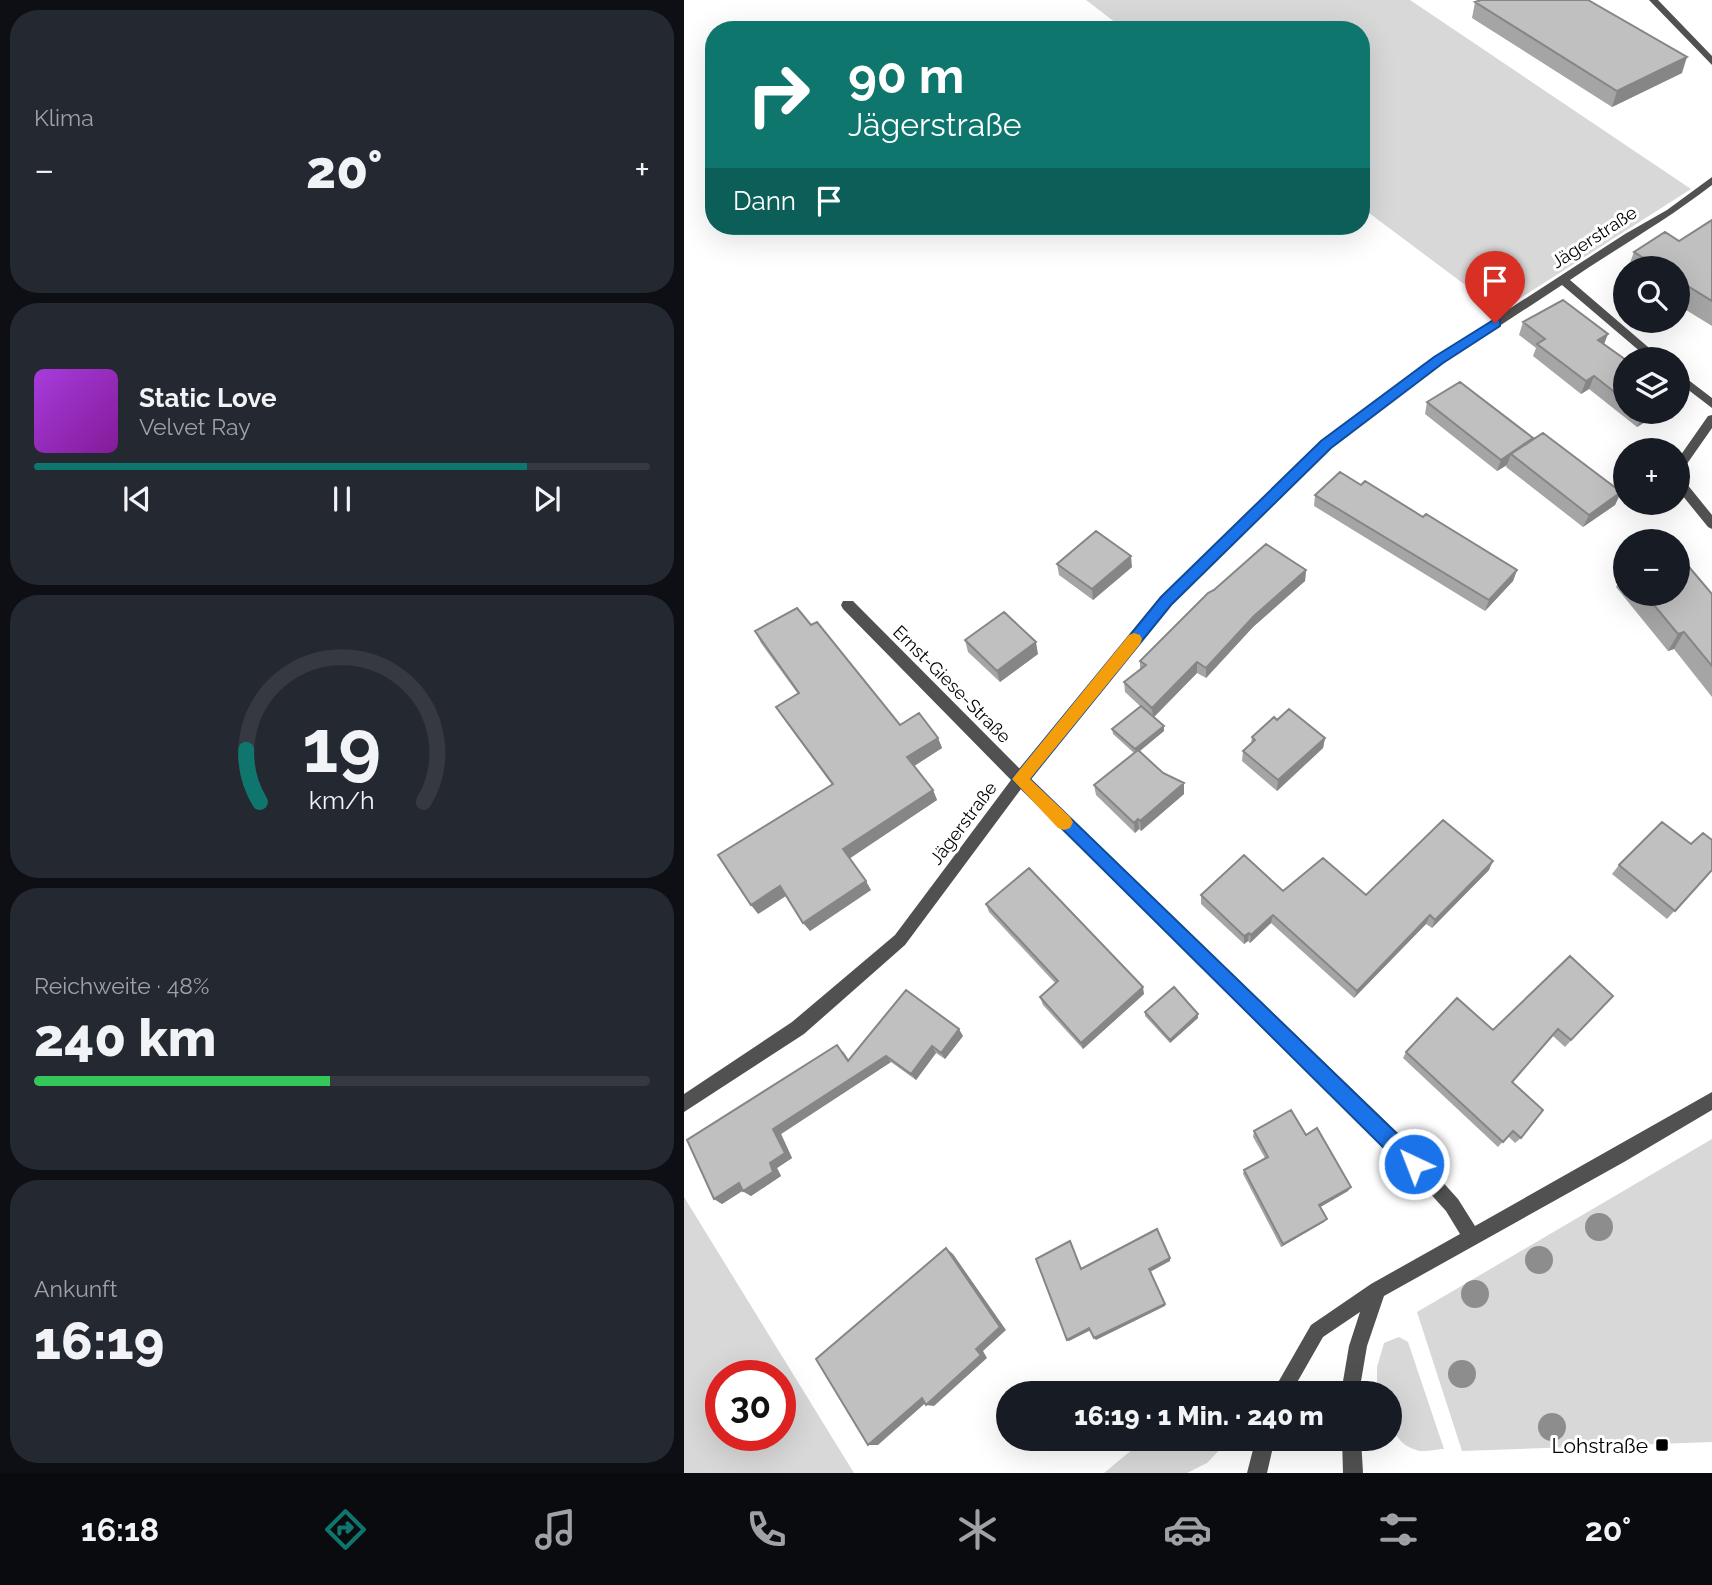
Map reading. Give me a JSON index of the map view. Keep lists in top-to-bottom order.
{
  "streets": {
    "street": ["Jägerstraße", "Ernst-Giese-Straße"]
  },
  "crossings": [
    ["Jägerstraße", "Ernst-Giese-Straße"]
  ],
  "places": {
    "transit": ["Lohstraße"]
  },
  "page": {
    "tile": [
      "Klima",
      ["Reichweite · 48%", "240 km"],
      ["Ankunft", "16:19"]
    ],
    "turn": ["90 m", "Jägerstraße"],
    "heat": ["−", "20°", "+"],
    "then": "Dann",
    "map_buttons": ["+", "−"],
    "song": ["Static Love", "Velvet Ray"],
    "limit": "30",
    "trip": "16:19 · 1 Min. · 240 m",
    "tabs": ["16:18", "20°"],
    "gauge": ["19", "km/h"]
  }
}
